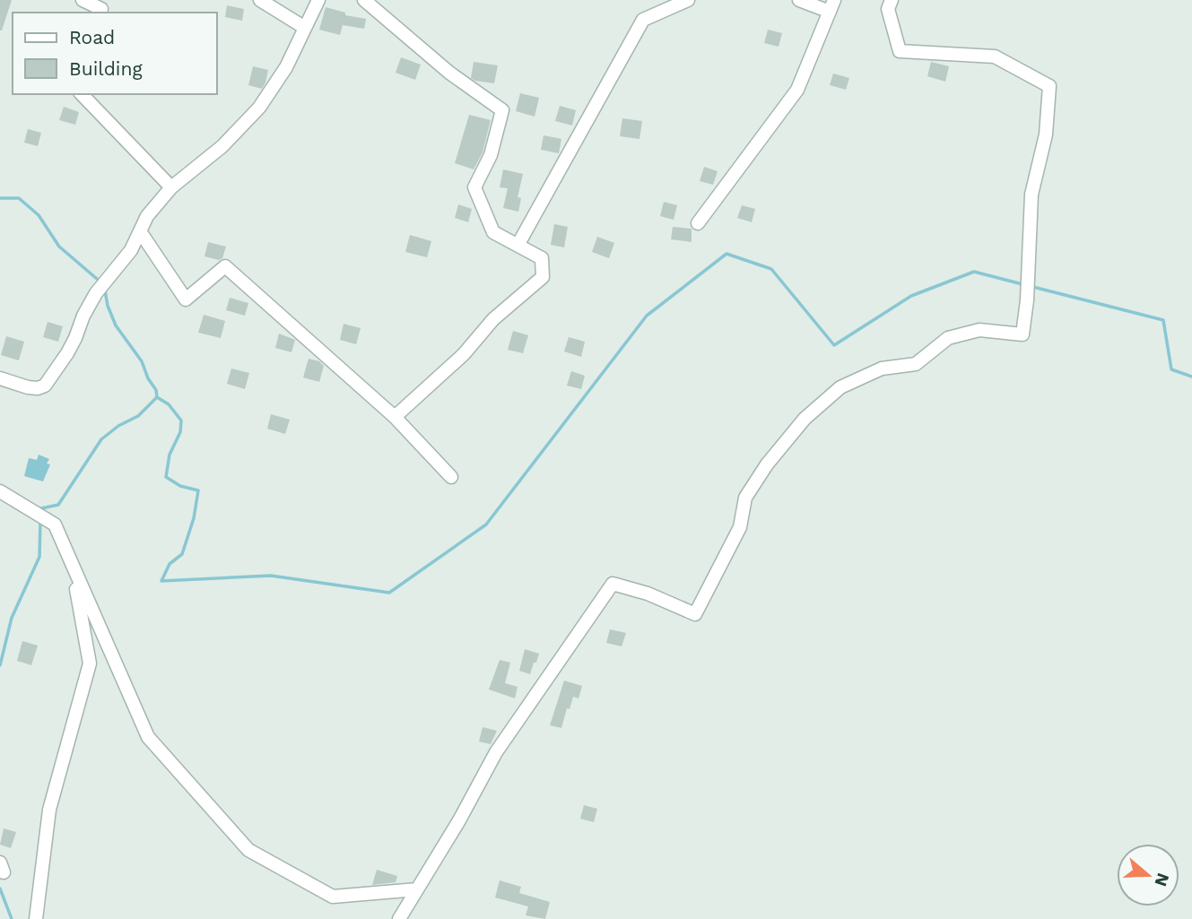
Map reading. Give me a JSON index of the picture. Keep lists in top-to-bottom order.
{
  "legend": ["Road", "Building"],
  "north": "right"
}
